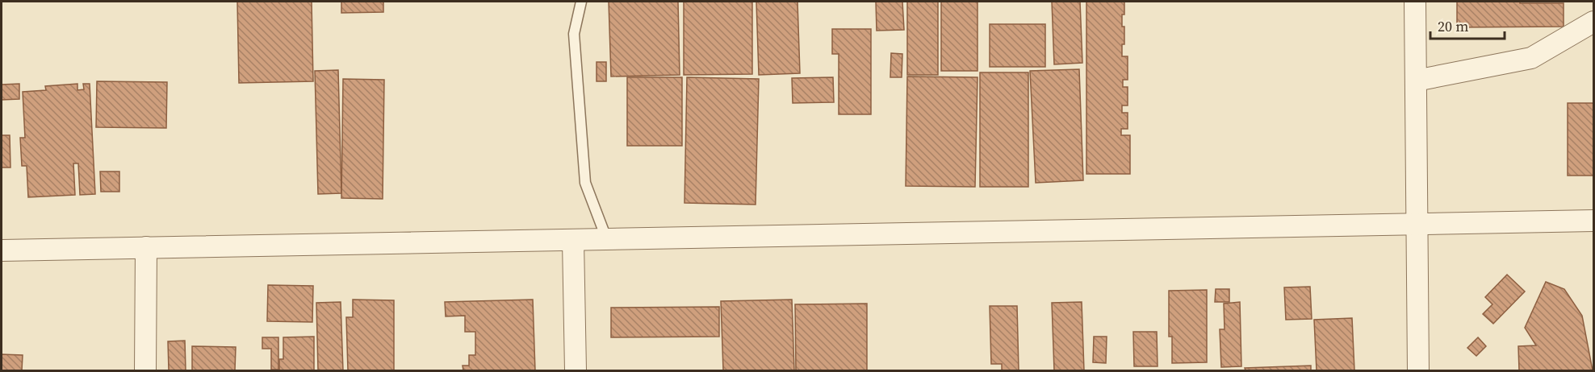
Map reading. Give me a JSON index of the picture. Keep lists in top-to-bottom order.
{
  "scale_bar": "20 m"
}
